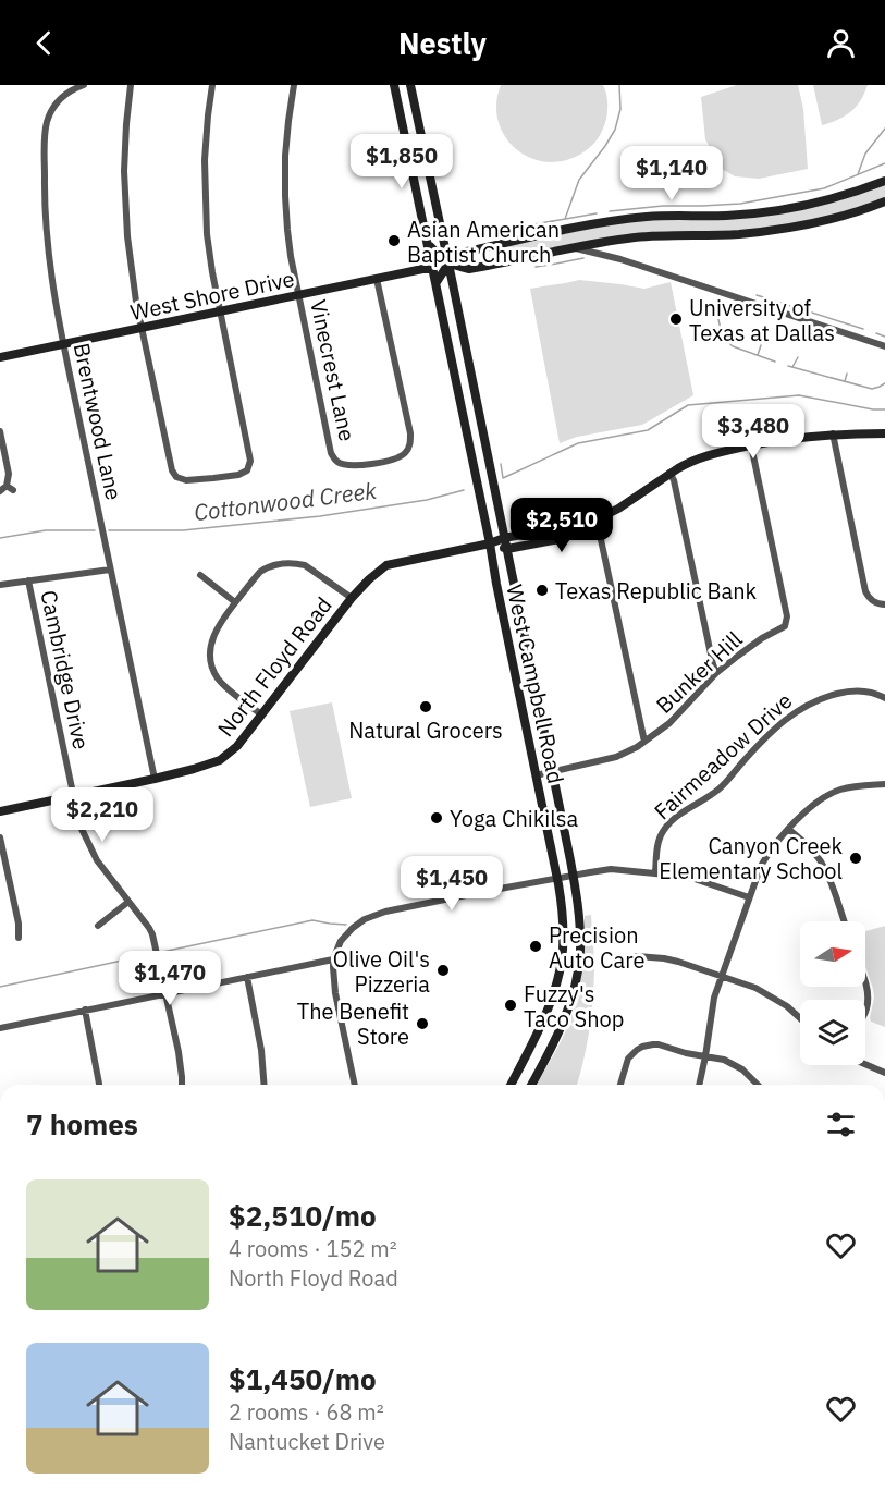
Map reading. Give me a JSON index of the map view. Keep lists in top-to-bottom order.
{
  "streets": {
    "street": [
      "West Shore Drive",
      "Vinecrest Lane",
      "Brentwood Lane",
      "North Floyd Road",
      "Cambridge Drive",
      "Bunker Hill",
      "West Campbell Road",
      "Fairmeadow Drive"
    ]
  },
  "crossings": [
    ["West Shore Drive", "Vinecrest Lane"],
    ["West Shore Drive", "Brentwood Lane"],
    ["West Shore Drive", "West Campbell Road"],
    ["Brentwood Lane", "North Floyd Road"],
    ["North Floyd Road", "Cambridge Drive"],
    ["North Floyd Road", "Bunker Hill"],
    ["North Floyd Road", "West Campbell Road"],
    ["Bunker Hill", "West Campbell Road"]
  ],
  "water": ["Cottonwood Creek"],
  "places": [
    "Asian American Baptist Church",
    "University of Texas at Dallas",
    "Texas Republic Bank",
    "Natural Grocers",
    "Yoga Chikilsa",
    "Canyon Creek Elementary School",
    "Precision Auto Care",
    "Olive Oil's Pizzeria",
    "Fuzzy's Taco Shop",
    "The Benefit Store"
  ],
  "north": "right",
  "page": {
    "header": "Nestly",
    "price": [
      "$1,850",
      "$1,140",
      "$3,480",
      "$2,510",
      "$2,210",
      "$1,450",
      "$1,470"
    ],
    "heading": "7 homes",
    "list": [
      {
        "name": "$2,510/mo",
        "note": "4 rooms · 152 m² · North Floyd Road"
      },
      {
        "name": "$1,450/mo",
        "note": "2 rooms · 68 m² · Nantucket Drive"
      }
    ]
  }
}
